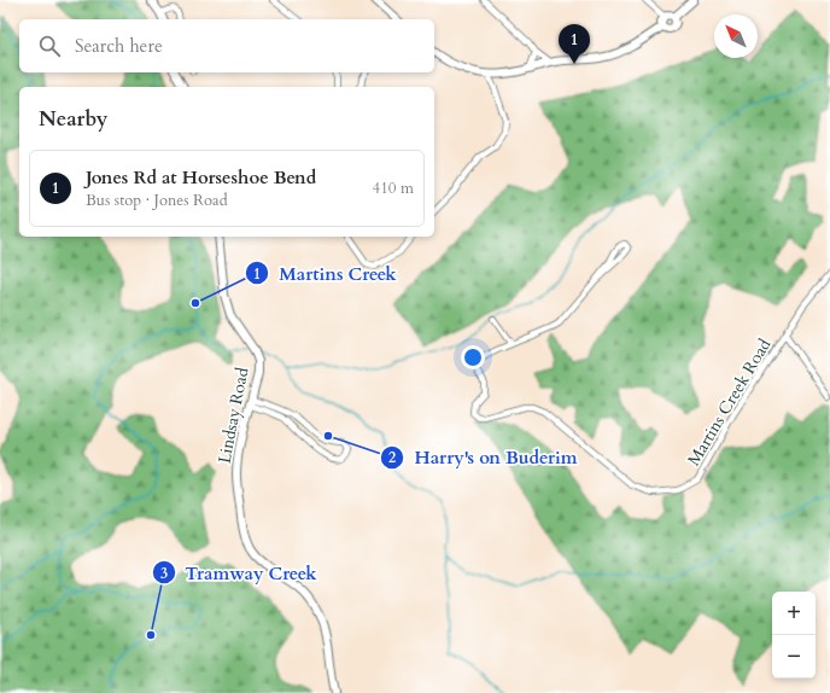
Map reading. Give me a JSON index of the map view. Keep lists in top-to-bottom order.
{
  "streets": {
    "street": ["Martins Creek Road", "Lindsay Road"]
  },
  "places": ["Martins Creek", "Harry's on Buderim", "Tramway Creek"],
  "north": "top left",
  "page": {
    "search": "Search here",
    "pins": "1",
    "heading": "Nearby",
    "list": [
      {
        "mark": "1",
        "name": "Jones Rd at Horseshoe Bend",
        "note": "Bus stop · Jones Road",
        "value": "410 m"
      }
    ],
    "map_buttons": ["+", "−"]
  }
}
